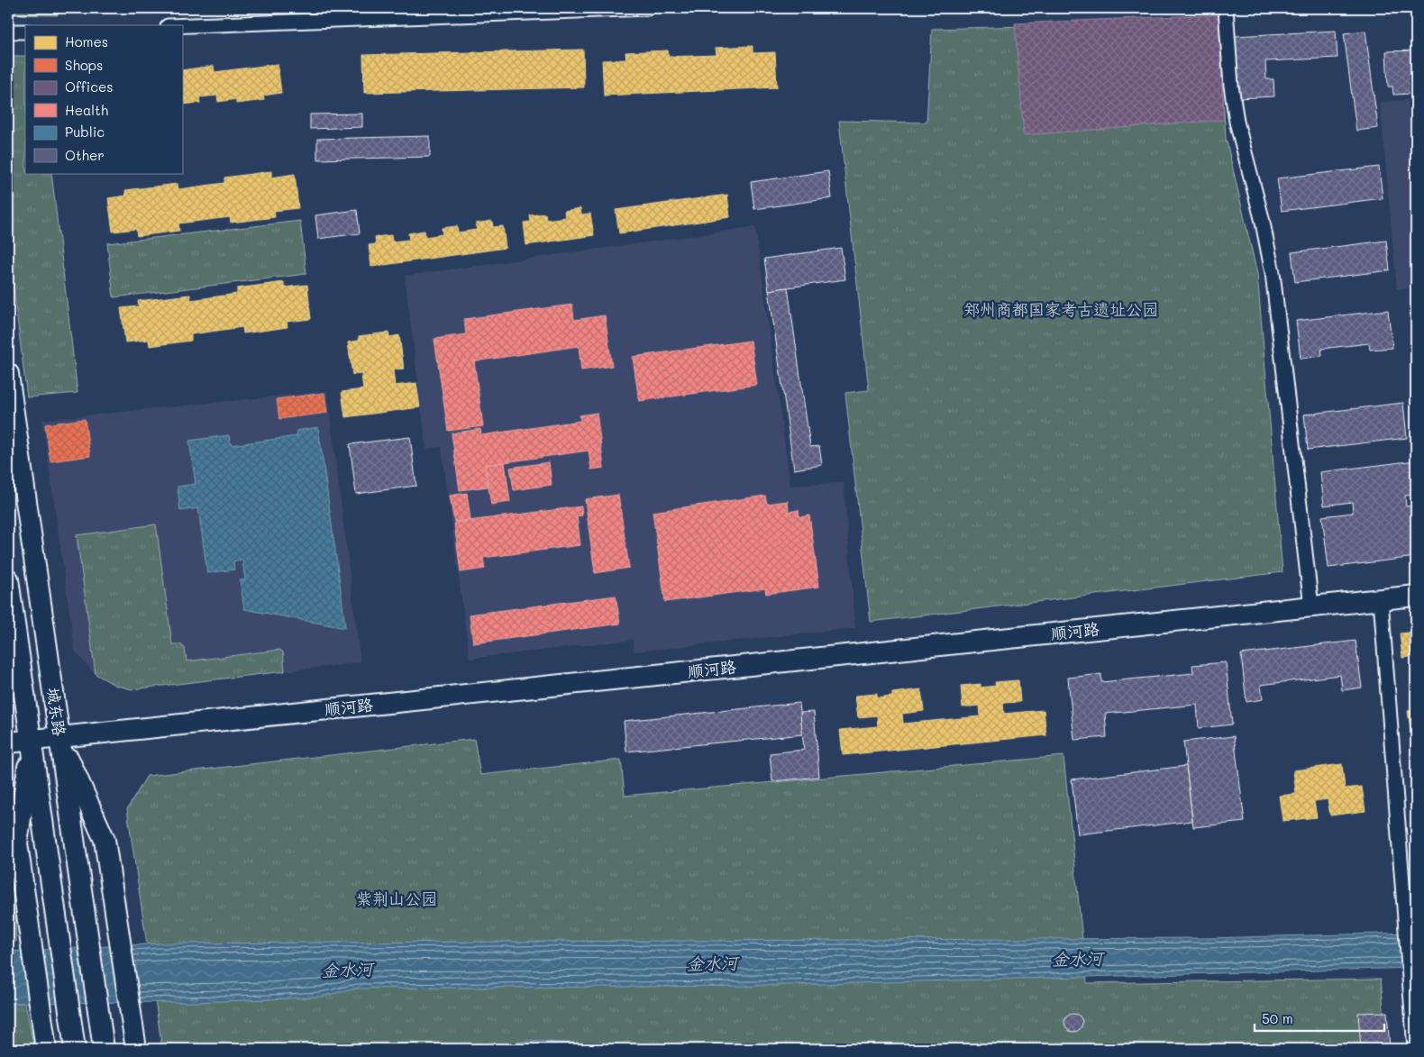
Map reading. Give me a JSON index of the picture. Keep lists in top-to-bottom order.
{
  "streets": {
    "street": ["顺河路", "城东路"]
  },
  "crossings": [
    ["顺河路", "城东路"]
  ],
  "water": ["金水河"],
  "parks": ["郑州商都国家考古遗址公园", "紫荆山公园"],
  "legend": [
    "Homes",
    "Shops",
    "Offices",
    "Health",
    "Public",
    "Other"
  ],
  "scale_bar": "50 m"
}
